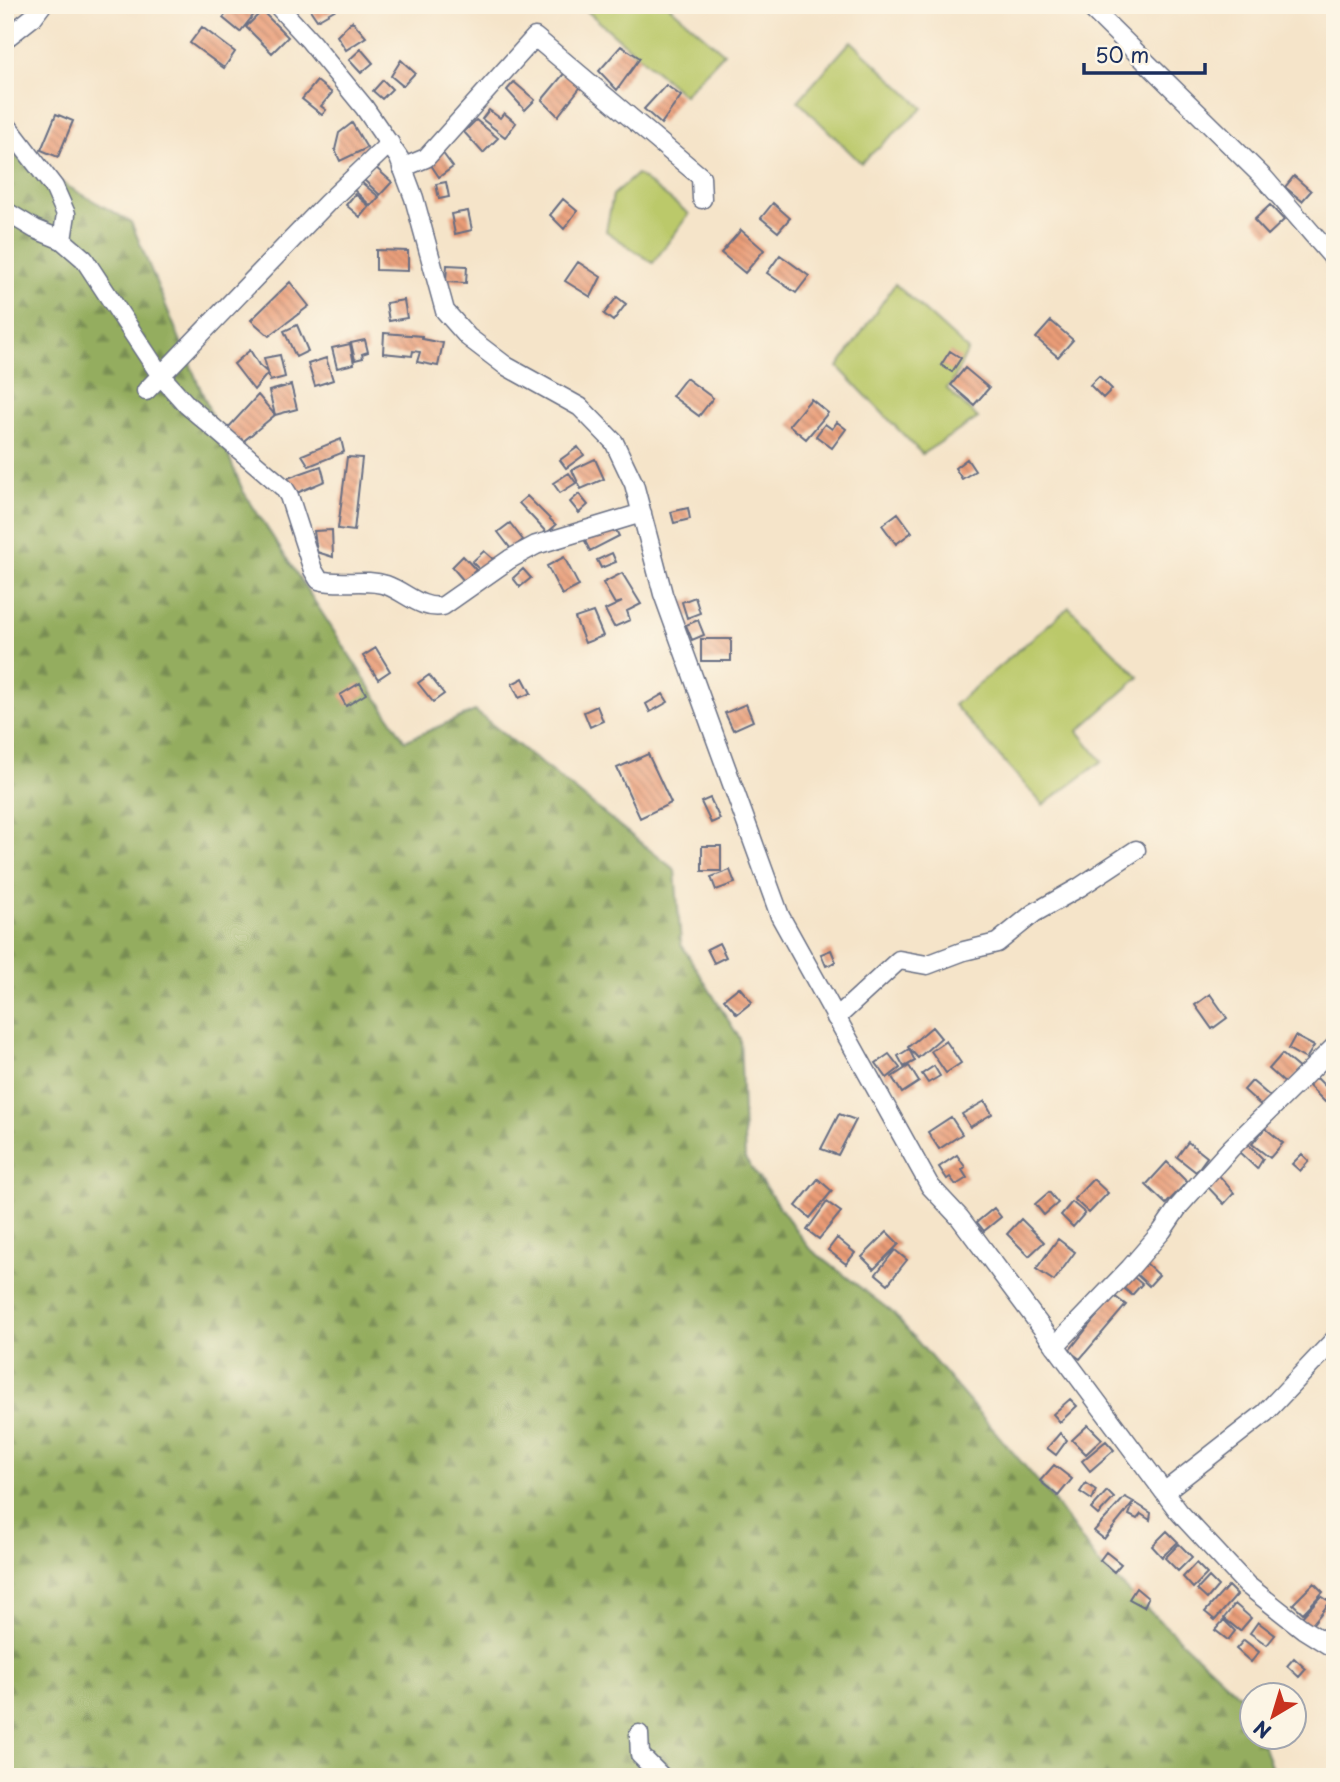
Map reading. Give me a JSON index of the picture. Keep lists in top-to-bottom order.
{
  "scale_bar": "50 m",
  "north": "bottom left"
}
